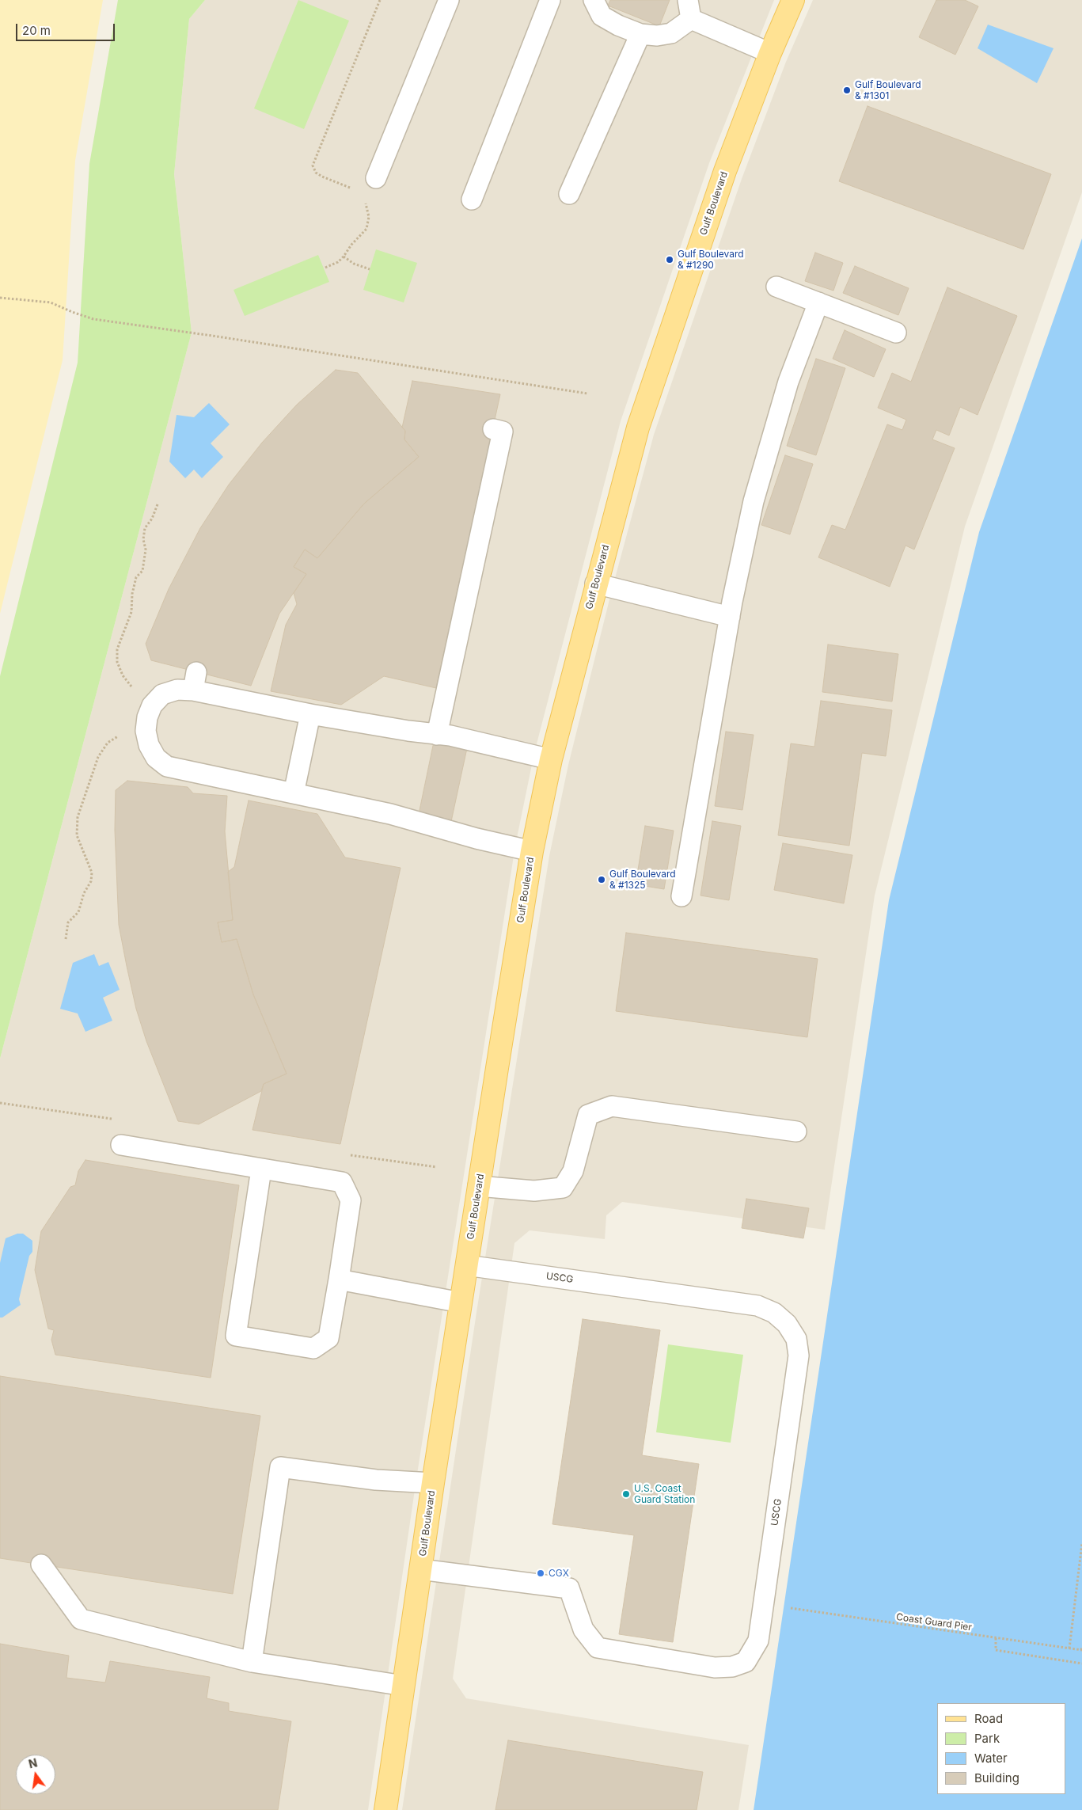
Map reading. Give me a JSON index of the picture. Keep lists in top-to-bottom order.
{
  "streets": {
    "main road": ["Gulf Boulevard"],
    "lane": ["USCG"],
    "path": ["Coast Guard Pier"]
  },
  "crossings": [
    ["Gulf Boulevard", "USCG"]
  ],
  "places": [
    "Gulf Boulevard & #1301",
    "Gulf Boulevard & #1290",
    "Gulf Boulevard & #1325",
    "U.S. Coast Guard Station",
    "CGX"
  ],
  "legend": [
    "Road",
    "Park",
    "Water",
    "Building"
  ],
  "scale_bar": "20 m",
  "north": "top"
}
